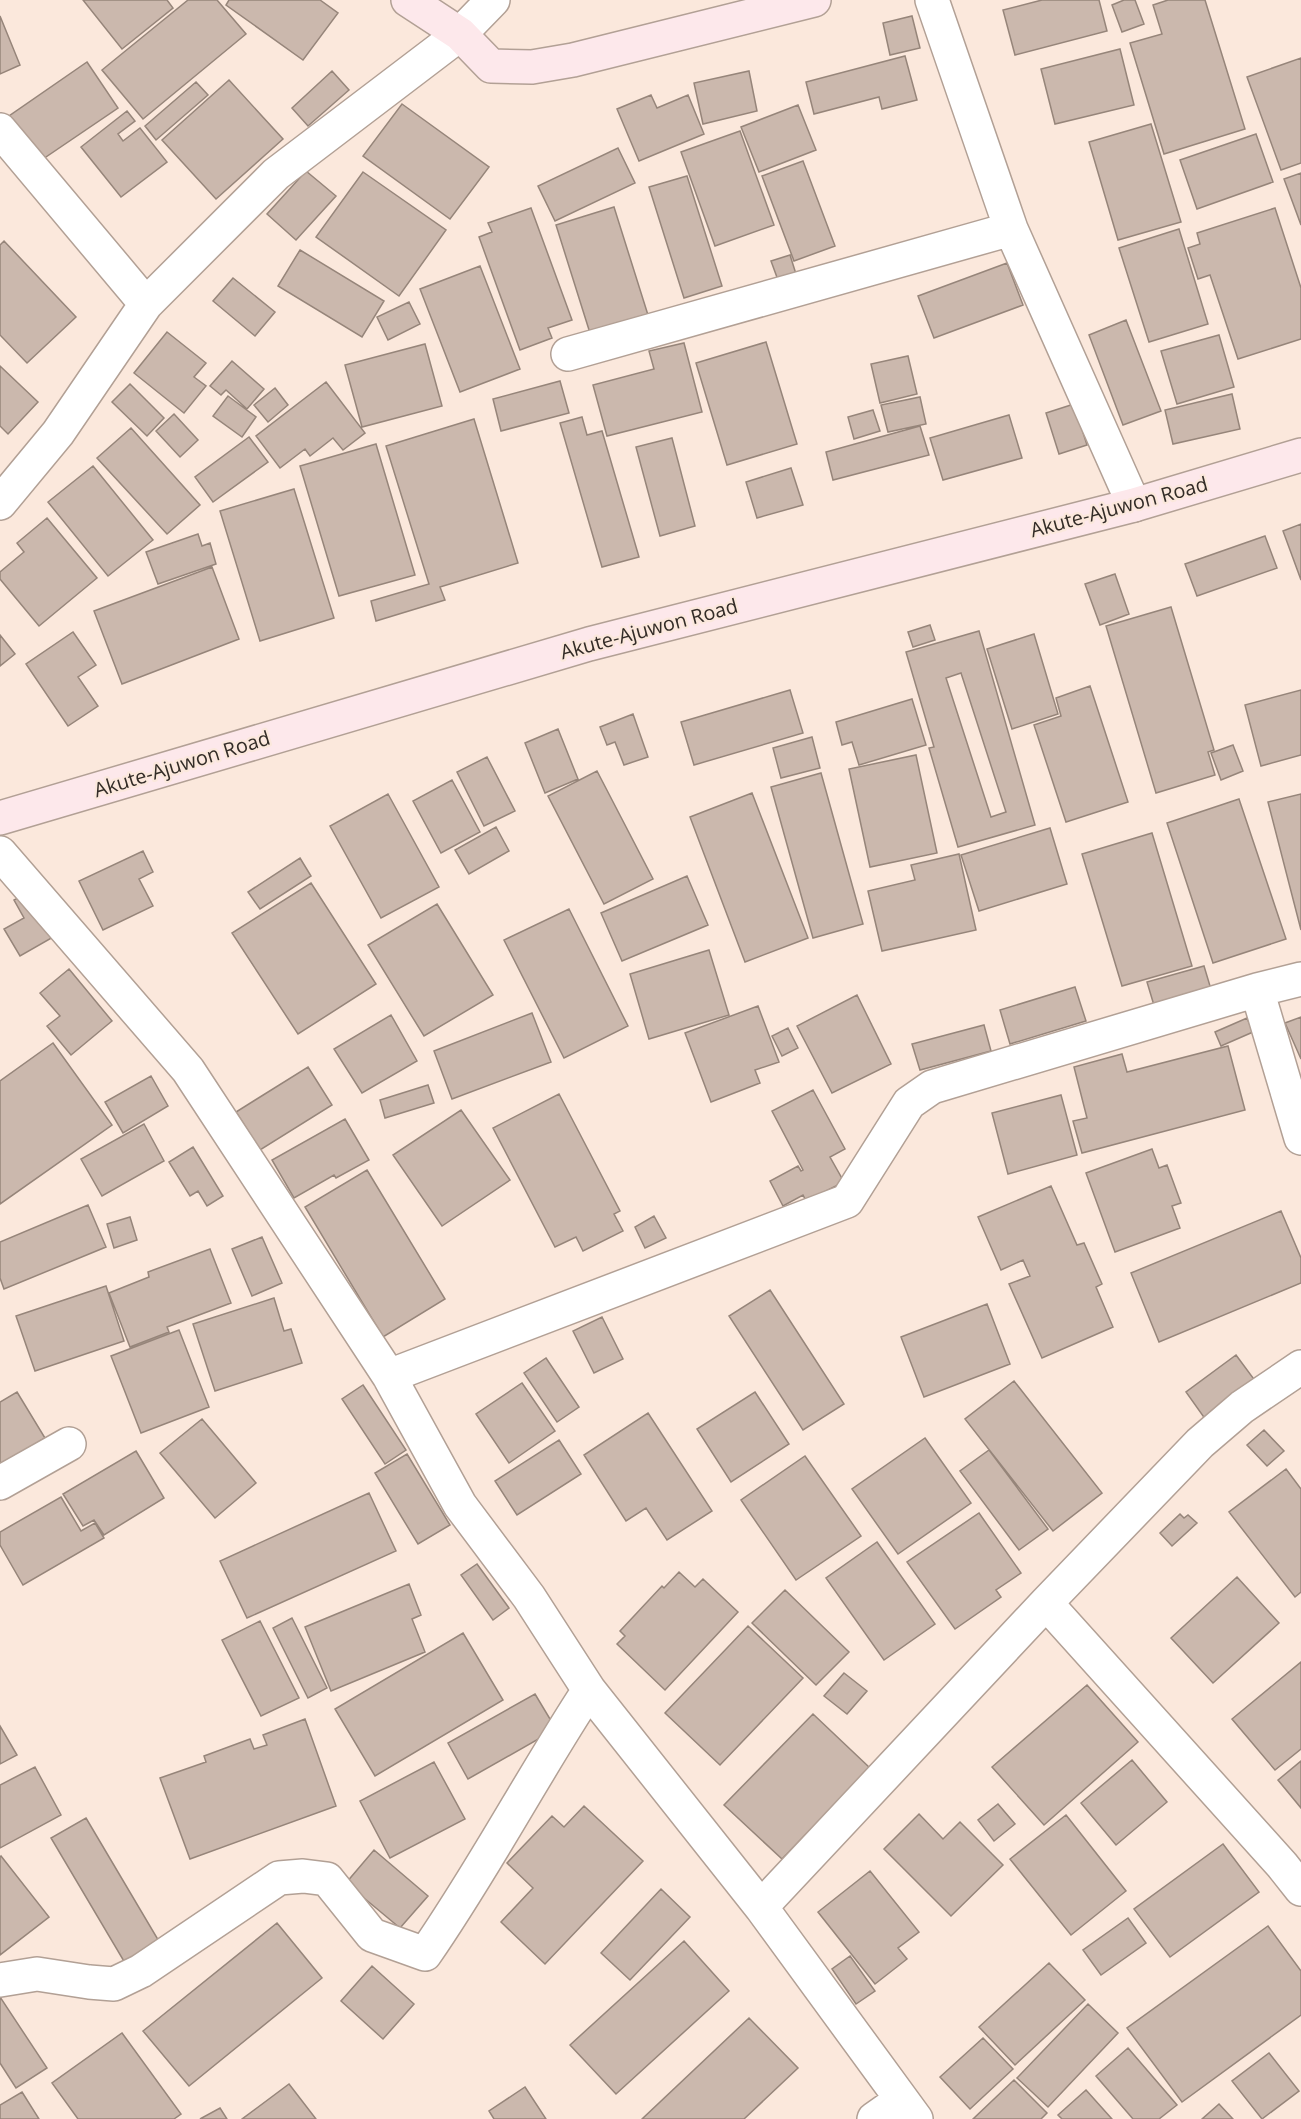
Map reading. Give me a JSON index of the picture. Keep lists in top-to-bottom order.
{
  "streets": {
    "main road": ["Akute-Ajuwon Road"]
  }
}
